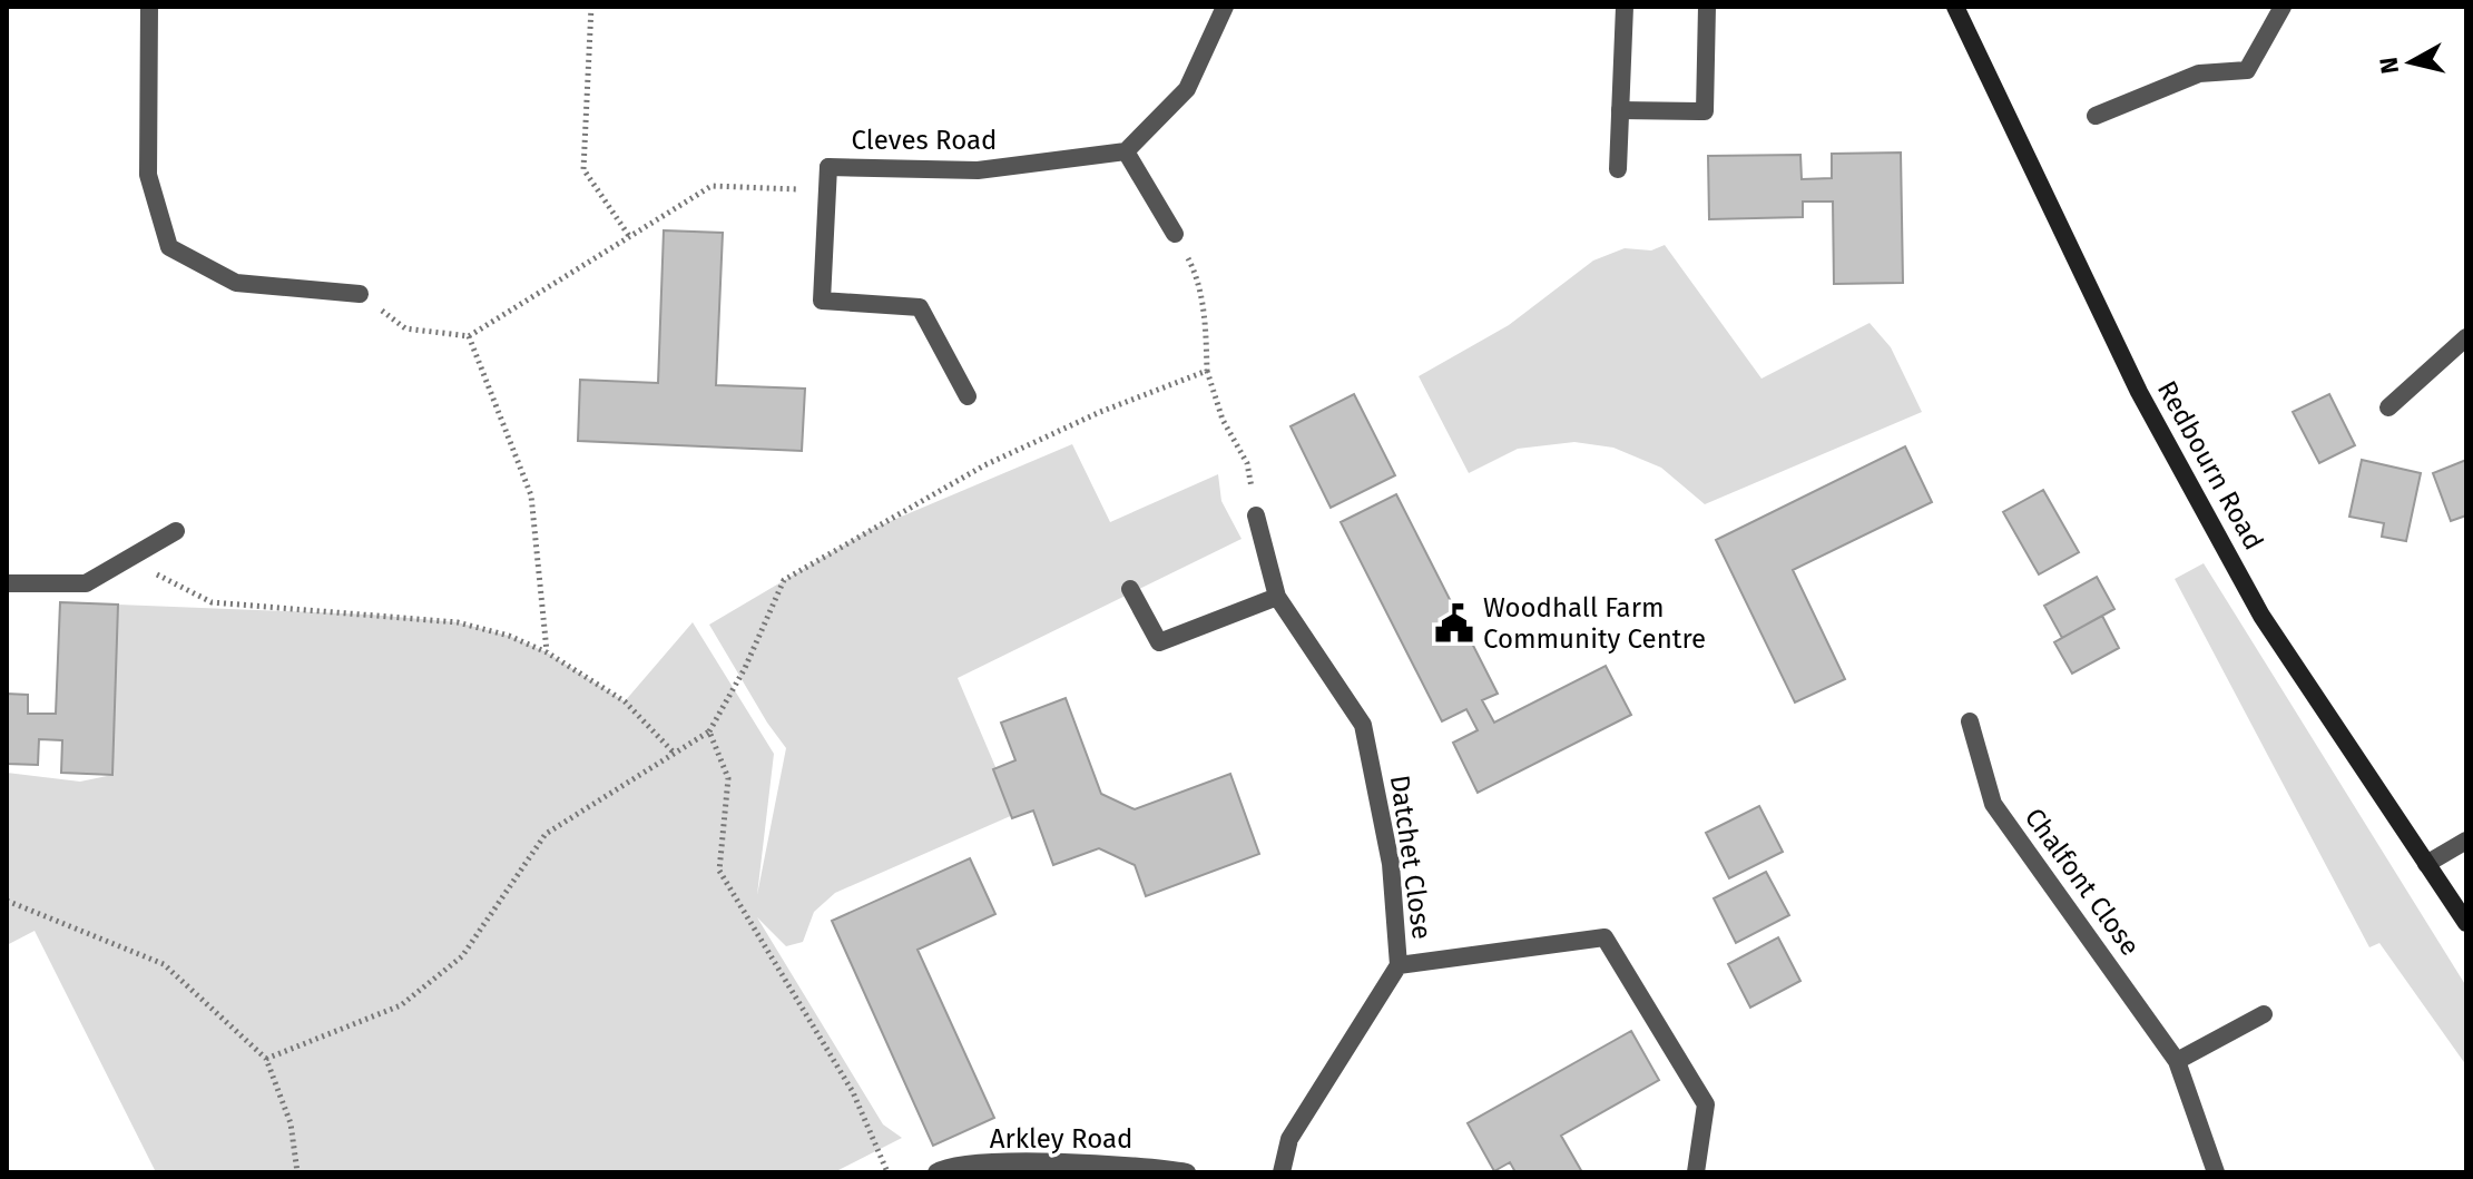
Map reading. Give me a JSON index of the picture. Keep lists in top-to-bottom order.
{
  "streets": {
    "main road": ["Redbourn Road"],
    "street": [
      "Cleves Road",
      "Datchet Close",
      "Chalfont Close",
      "Arkley Road"
    ]
  },
  "places": {
    "public building": ["Woodhall Farm Community Centre"]
  },
  "north": "left"
}
